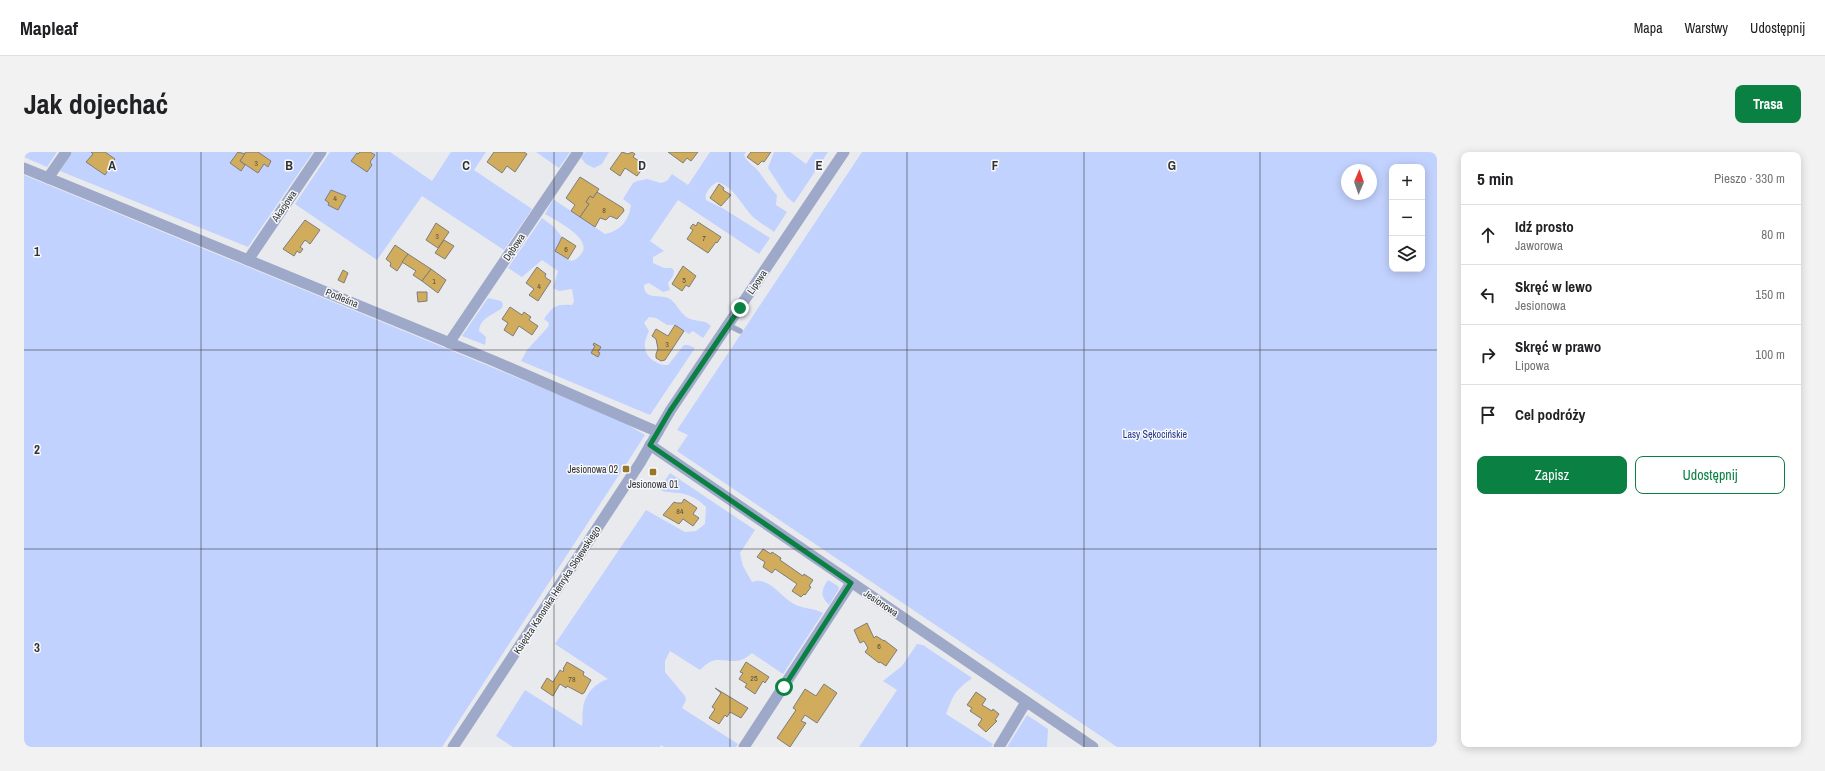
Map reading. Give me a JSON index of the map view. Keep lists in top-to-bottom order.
{
  "streets": {
    "street": [
      "Akacjowa",
      "Dębowa",
      "Lipowa",
      "Podleśna",
      "Księdza Kanonika Henryka Słojewskiego",
      "Jesionowa"
    ]
  },
  "crossings": [
    ["Akacjowa", "Podleśna"],
    ["Dębowa", "Podleśna"],
    ["Lipowa", "Podleśna"],
    ["Lipowa", "Księdza Kanonika Henryka Słojewskiego"],
    ["Podleśna", "Księdza Kanonika Henryka Słojewskiego"],
    ["Księdza Kanonika Henryka Słojewskiego", "Jesionowa"]
  ],
  "parks": ["Lasy Sękocińskie"],
  "places": {
    "transit": ["Jesionowa 02", "Jesionowa 01"]
  },
  "house_numbers": [
    "3",
    "4",
    "8",
    "3",
    "7",
    "6",
    "5",
    "1",
    "4",
    "3",
    "84",
    "6",
    "25",
    "78"
  ],
  "north": "top",
  "page": {
    "header": "Mapleaf",
    "nav": ["Mapa", "Warstwy", "Udostępnij"],
    "title": "Jak dojechać",
    "buttons": [
      "Trasa",
      ["Zapisz", "Udostępnij"]
    ],
    "heading": ["5 min", "Pieszo · 330 m"],
    "map_buttons": ["+", "−"],
    "list": [
      ["Idź prosto", "Jaworowa", "80 m"],
      ["Skręć w lewo", "Jesionowa", "150 m"],
      ["Skręć w prawo", "Lipowa", "100 m"],
      "Cel podróży"
    ]
  },
  "grid": {
    "columns": [
      "A",
      "B",
      "C",
      "D",
      "E",
      "F",
      "G"
    ],
    "rows": ["1", "2", "3"]
  }
}
